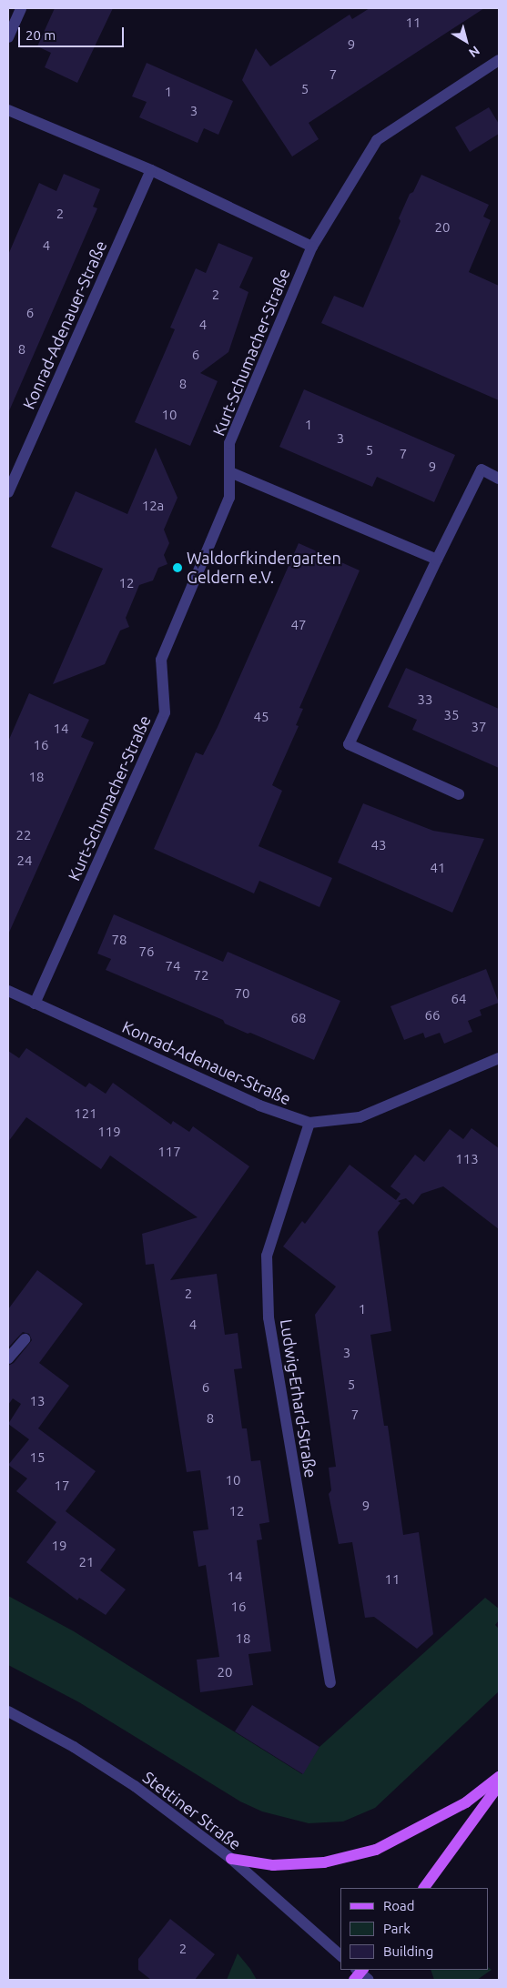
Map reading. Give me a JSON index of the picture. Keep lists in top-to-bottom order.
{
  "streets": {
    "street": [
      "Konrad-Adenauer-Straße",
      "Kurt-Schumacher-Straße",
      "Ludwig-Erhard-Straße",
      "Stettiner Straße"
    ]
  },
  "crossings": [
    ["Konrad-Adenauer-Straße", "Kurt-Schumacher-Straße"],
    ["Konrad-Adenauer-Straße", "Ludwig-Erhard-Straße"]
  ],
  "places": ["Waldorfkindergarten Geldern e.V."],
  "house_numbers": [
    "11",
    "9",
    "7",
    "5",
    "1",
    "3",
    "2",
    "20",
    "4",
    "2",
    "6",
    "4",
    "8",
    "6",
    "8",
    "10",
    "1",
    "3",
    "5",
    "7",
    "9",
    "12a",
    "12",
    "47",
    "33",
    "35",
    "45",
    "37",
    "14",
    "16",
    "18",
    "22",
    "43",
    "24",
    "41",
    "78",
    "76",
    "74",
    "72",
    "70",
    "64",
    "66",
    "68",
    "121",
    "119",
    "117",
    "113",
    "2",
    "1",
    "4",
    "3",
    "5",
    "6",
    "13",
    "7",
    "8",
    "15",
    "10",
    "17",
    "9",
    "12",
    "19",
    "21",
    "14",
    "11",
    "16",
    "18",
    "20",
    "2"
  ],
  "legend": ["Road", "Park", "Building"],
  "scale_bar": "20 m",
  "north": "bottom right"
}
